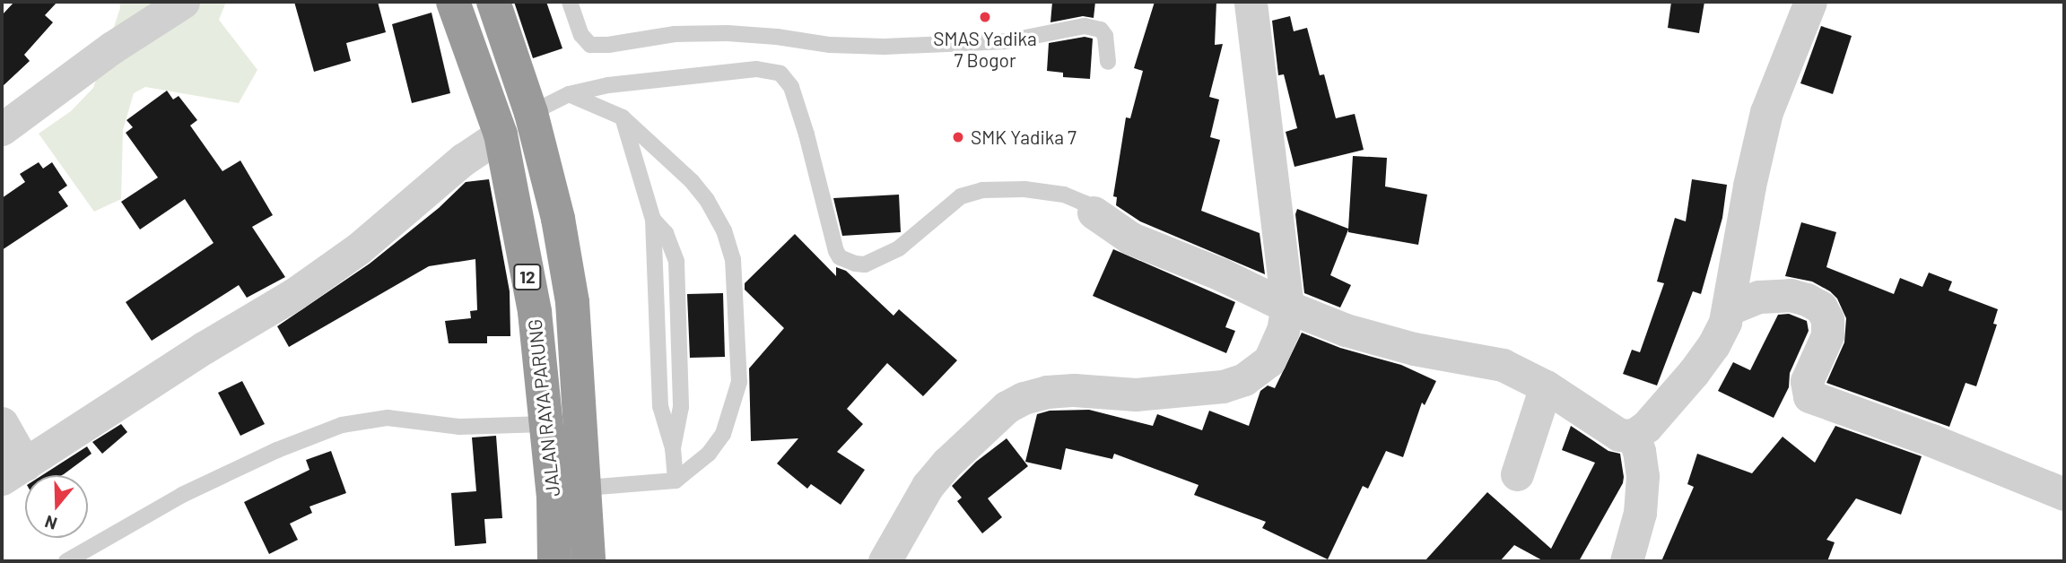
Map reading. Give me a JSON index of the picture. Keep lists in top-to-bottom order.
{
  "streets": {
    "highway": ["12", "JALAN RAYA PARUNG"]
  },
  "places": ["SMAS Yadika 7 Bogor", "SMK Yadika 7"],
  "north": "bottom"
}
